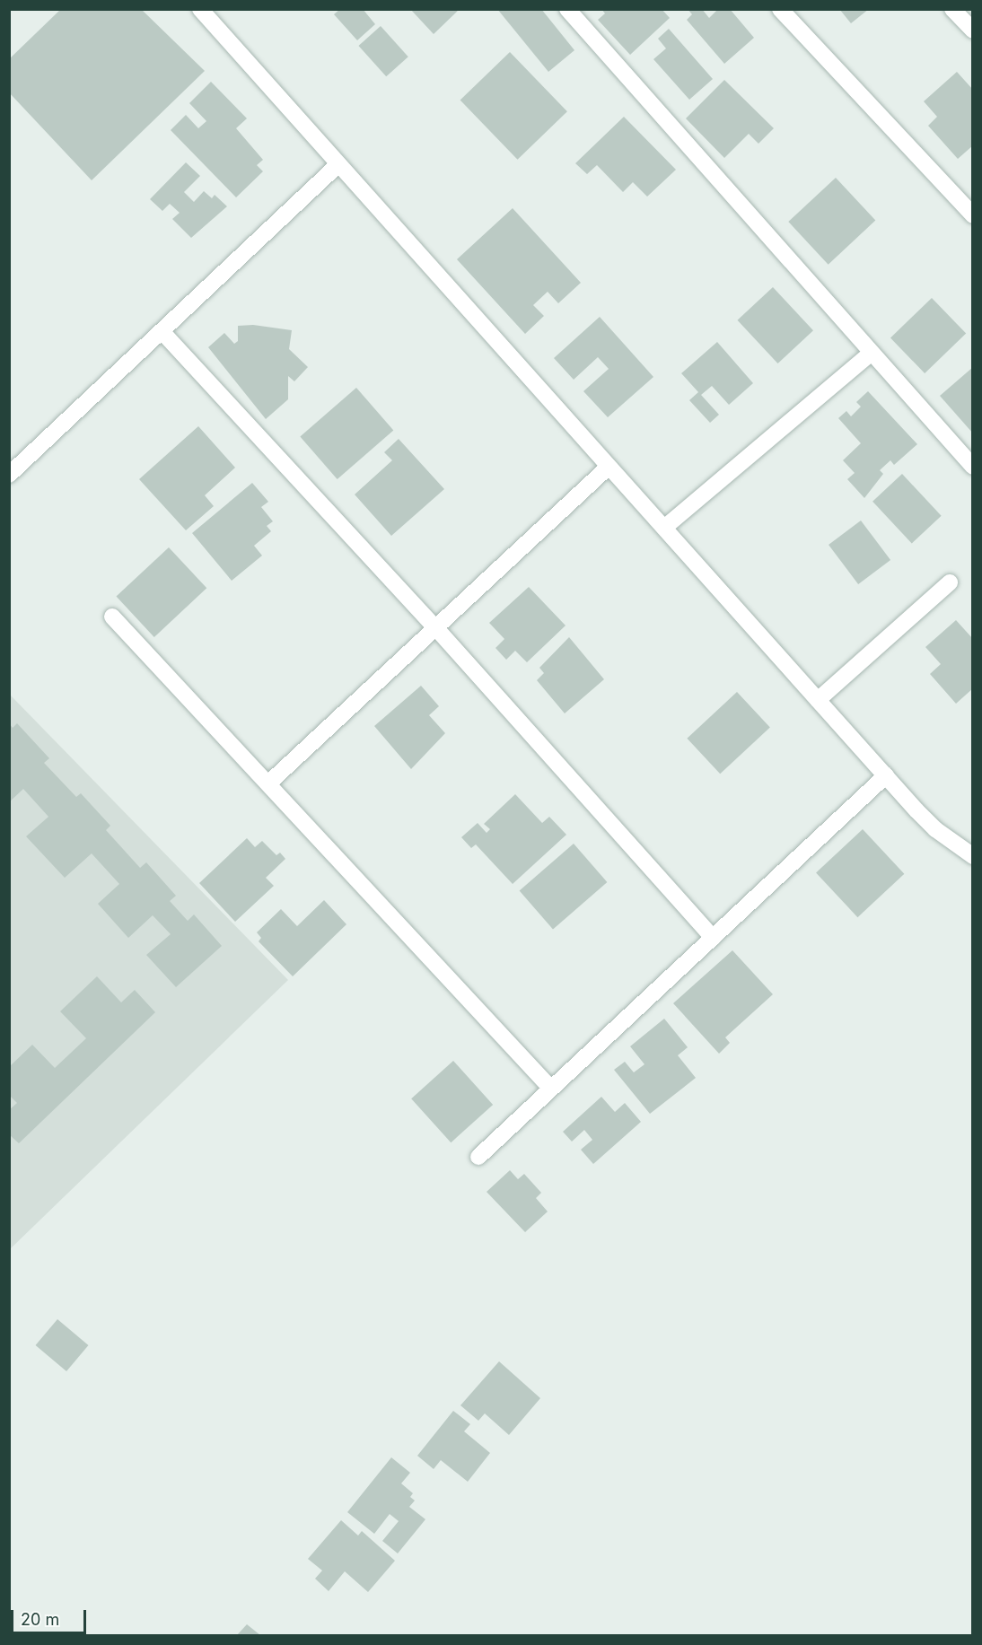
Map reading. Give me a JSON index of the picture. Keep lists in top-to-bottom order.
{
  "scale_bar": "20 m"
}
